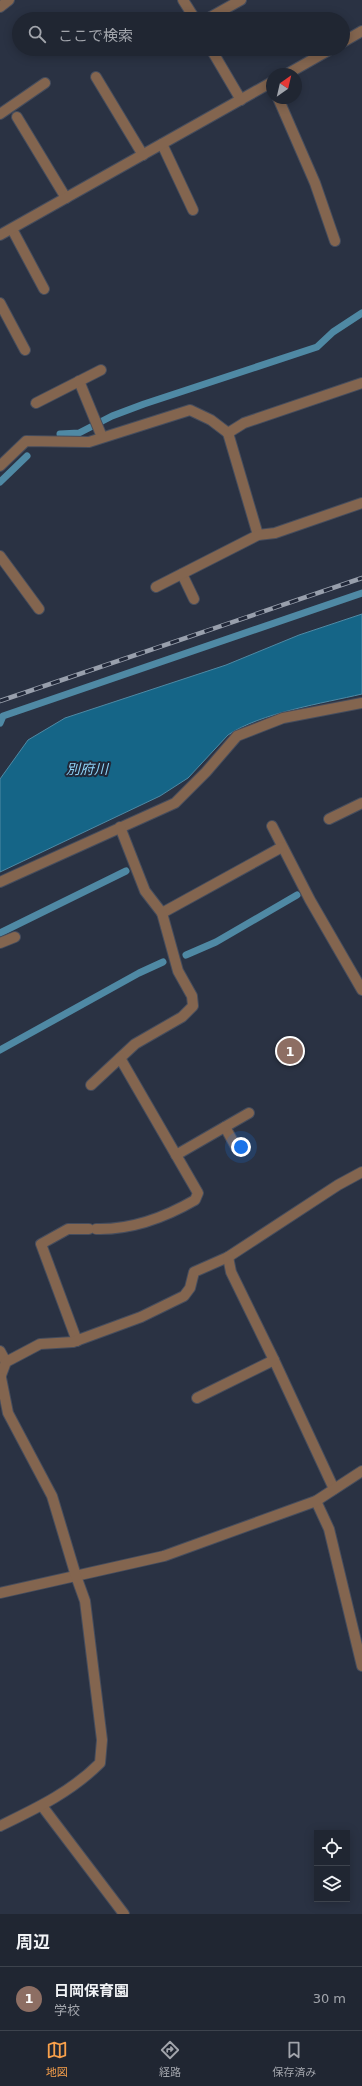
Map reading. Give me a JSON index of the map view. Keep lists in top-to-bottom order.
{
  "water": ["別府川"],
  "north": "top right",
  "page": {
    "search": "ここで検索",
    "pins": "1",
    "heading": "周辺",
    "list": [
      {
        "mark": "1",
        "name": "日岡保育園",
        "note": "学校",
        "value": "30 m"
      }
    ],
    "nav": ["地図", "経路", "保存済み"]
  }
}
